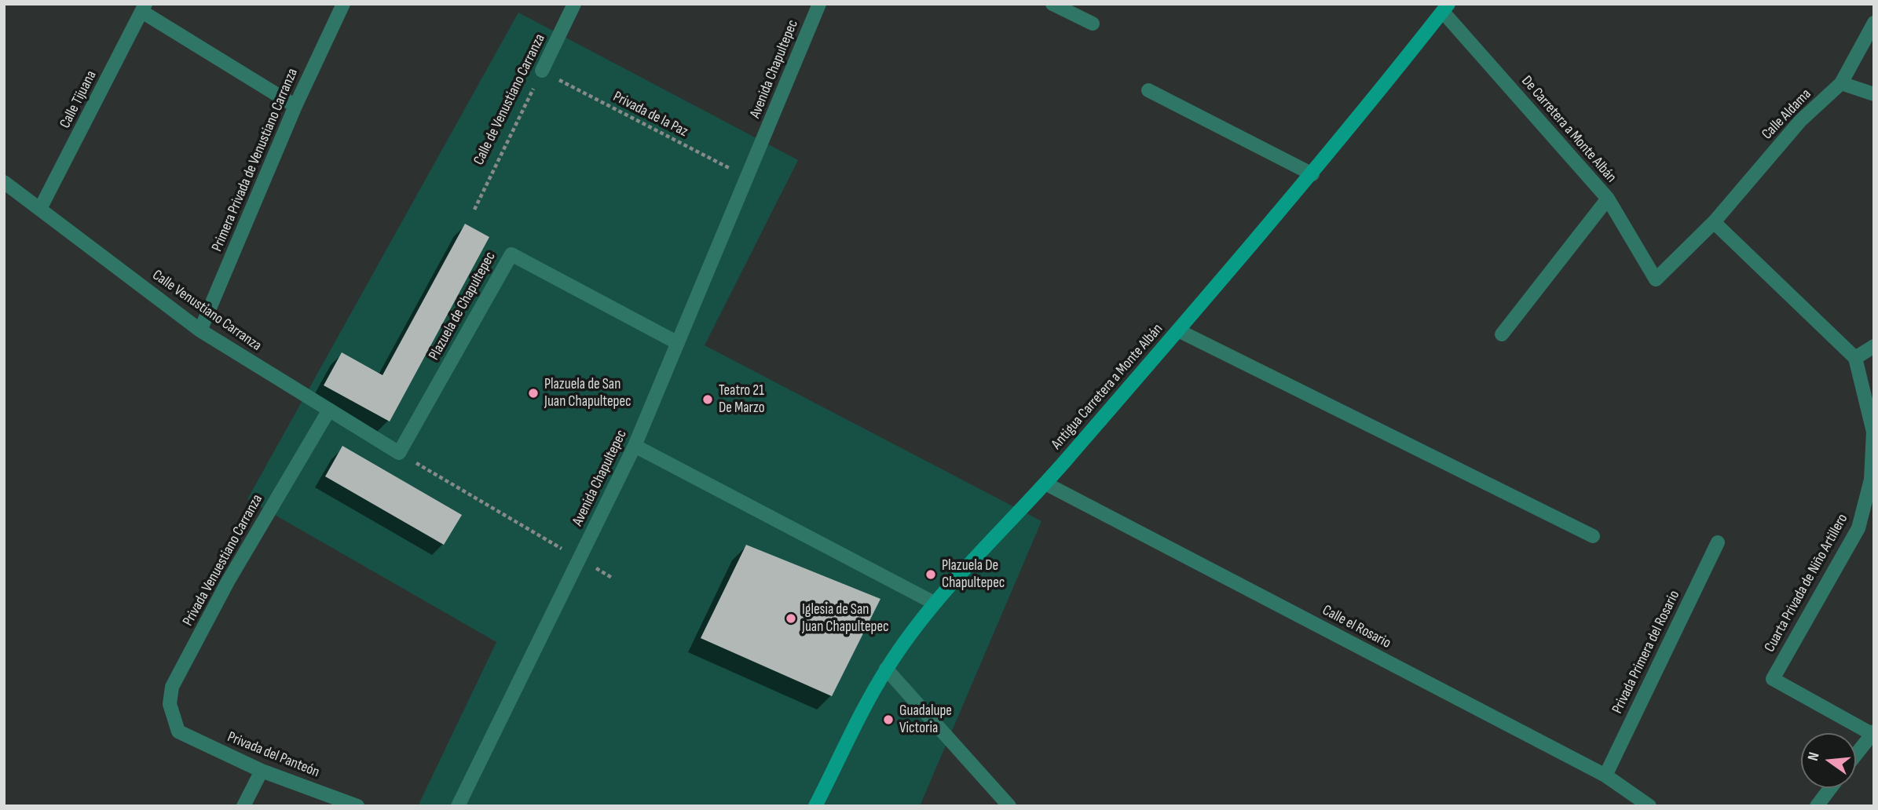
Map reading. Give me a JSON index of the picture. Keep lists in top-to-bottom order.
{
  "streets": {
    "street": [
      "Avenida Chapultepec",
      "Calle Tijuana",
      "Calle de Venustiano Carranza",
      "Calle Aldama",
      "De Carretera a Monte Albán",
      "Primera Privada de Venustiano Carranza",
      "Plazuela de Chapultepec",
      "Calle Venustiano Carranza",
      "Antigua Carretera a Monte Albán",
      "Privada Venuestiano Carranza",
      "Cuarta Privada de Niño Artillero",
      "Calle el Rosario",
      "Privada Primera del Rosario",
      "Privada del Panteón"
    ],
    "path": ["Privada de la Paz"]
  },
  "crossings": [
    ["Avenida Chapultepec", "Privada de la Paz"],
    ["Avenida Chapultepec", "Plazuela de Chapultepec"],
    ["Calle Tijuana", "Calle Venustiano Carranza"],
    ["Calle de Venustiano Carranza", "Privada de la Paz"],
    ["Calle Aldama", "De Carretera a Monte Albán"],
    ["De Carretera a Monte Albán", "Antigua Carretera a Monte Albán"],
    ["Primera Privada de Venustiano Carranza", "Calle Venustiano Carranza"],
    ["Plazuela de Chapultepec", "Calle Venustiano Carranza"],
    ["Calle Venustiano Carranza", "Privada Venuestiano Carranza"],
    ["Antigua Carretera a Monte Albán", "Calle el Rosario"],
    ["Privada Venuestiano Carranza", "Privada del Panteón"],
    ["Calle el Rosario", "Privada Primera del Rosario"]
  ],
  "places": [
    "Plazuela de San Juan Chapultepec",
    "Teatro 21 De Marzo",
    "Plazuela De Chapultepec",
    "Iglesia de San Juan Chapultepec",
    "Guadalupe Victoria"
  ],
  "north": "left"
}
